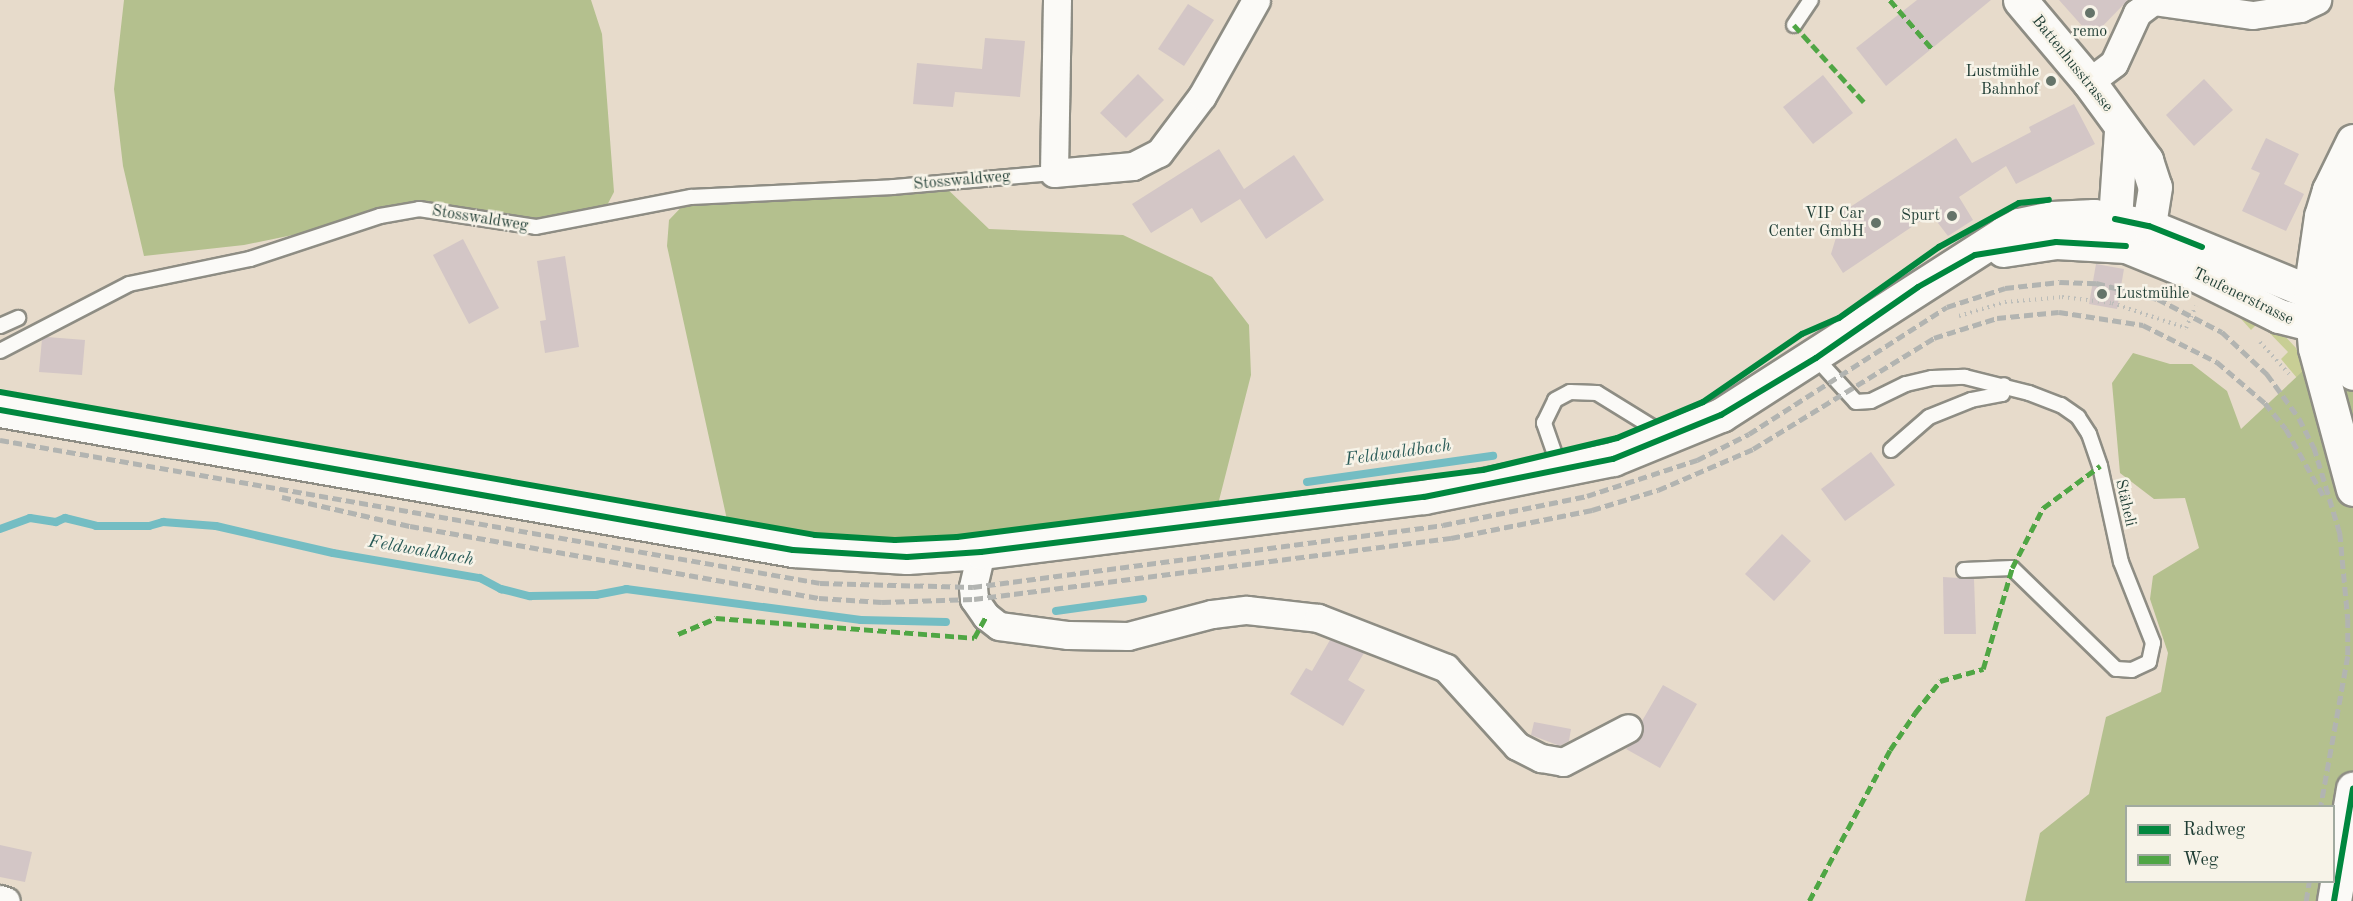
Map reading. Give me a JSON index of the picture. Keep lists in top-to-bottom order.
{
  "streets": {
    "street": ["Battenhusstrasse", "Stosswaldweg", "Teufenerstrasse"],
    "lane": ["Stäheli"]
  },
  "crossings": [
    ["Battenhusstrasse", "Teufenerstrasse"]
  ],
  "water": ["Feldwaldbach"],
  "places": [
    "remo",
    "Lustmühle Bahnhof",
    "Spurt",
    "VIP Car Center GmbH",
    "Lustmühle"
  ],
  "legend": ["Radweg", "Weg"]
}
